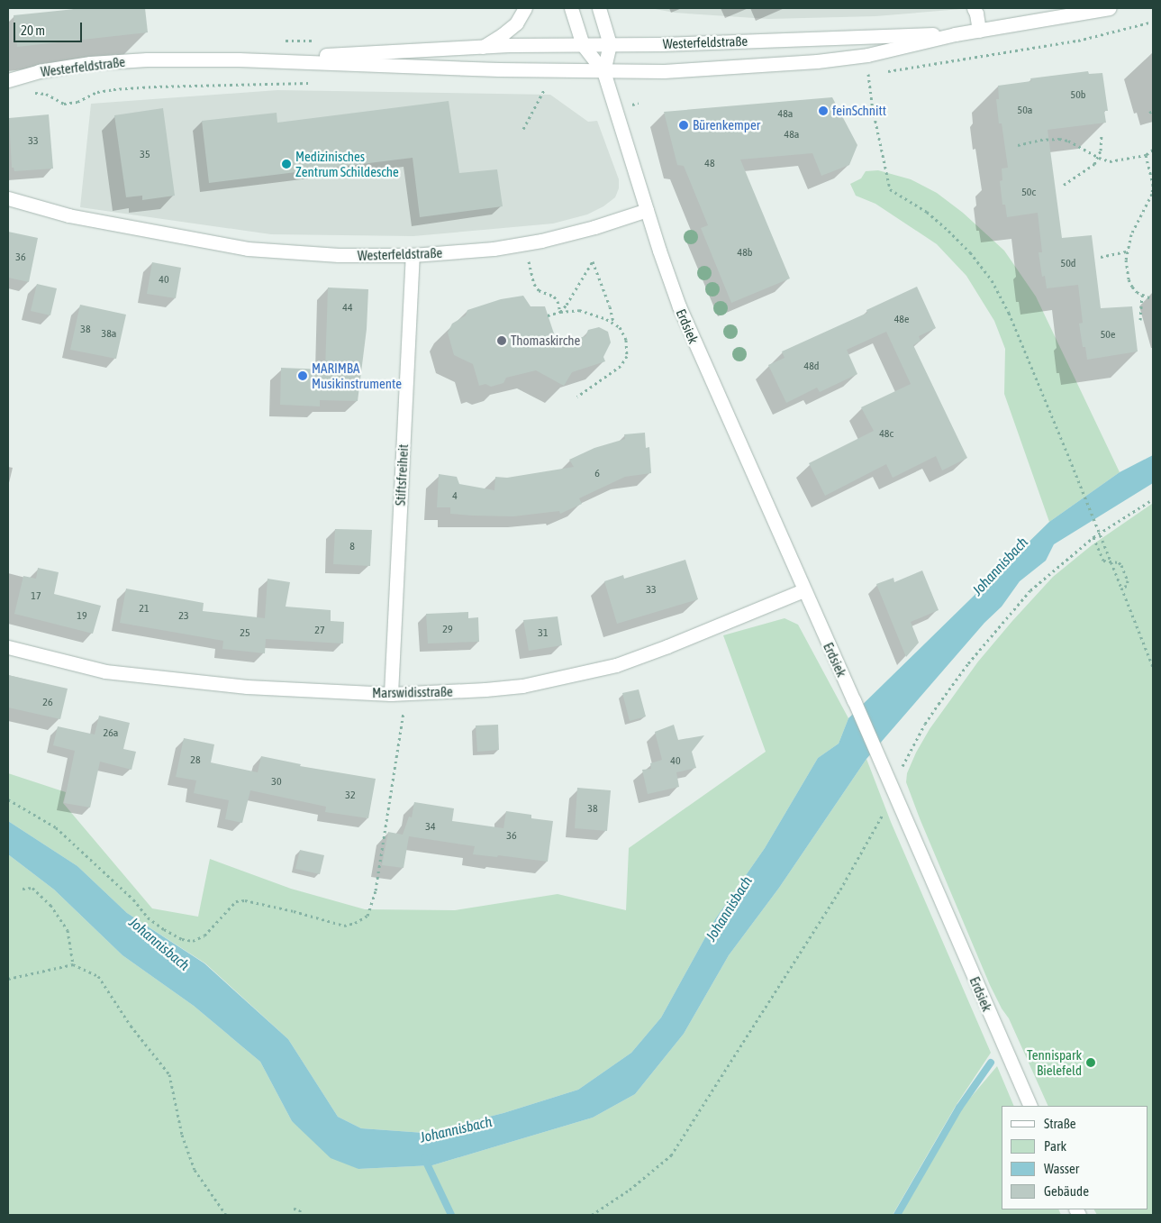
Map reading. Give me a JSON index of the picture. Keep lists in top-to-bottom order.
{
  "streets": {
    "street": [
      "Westerfeldstraße",
      "Erdsiek",
      "Stiftsfreiheit",
      "Marswidisstraße"
    ]
  },
  "crossings": [
    ["Westerfeldstraße", "Erdsiek"],
    ["Westerfeldstraße", "Stiftsfreiheit"],
    ["Erdsiek", "Marswidisstraße"],
    ["Stiftsfreiheit", "Marswidisstraße"]
  ],
  "water": ["Johannisbach"],
  "places": [
    "feinSchnitt",
    "Bürenkemper",
    "Medizinisches Zentrum Schildesche",
    "Thomaskirche",
    "MARIMBA Musikinstrumente",
    "Tennispark Bielefeld"
  ],
  "house_numbers": [
    "50b",
    "50a",
    "48a",
    "48a",
    "33",
    "35",
    "48",
    "50c",
    "48b",
    "36",
    "50d",
    "40",
    "44",
    "48e",
    "38",
    "38a",
    "50e",
    "48d",
    "48c",
    "6",
    "4",
    "8",
    "33",
    "17",
    "21",
    "19",
    "23",
    "29",
    "27",
    "25",
    "31",
    "26",
    "26a",
    "28",
    "40",
    "30",
    "32",
    "38",
    "34",
    "36"
  ],
  "legend": [
    "Straße",
    "Park",
    "Wasser",
    "Gebäude"
  ],
  "scale_bar": "20 m"
}
